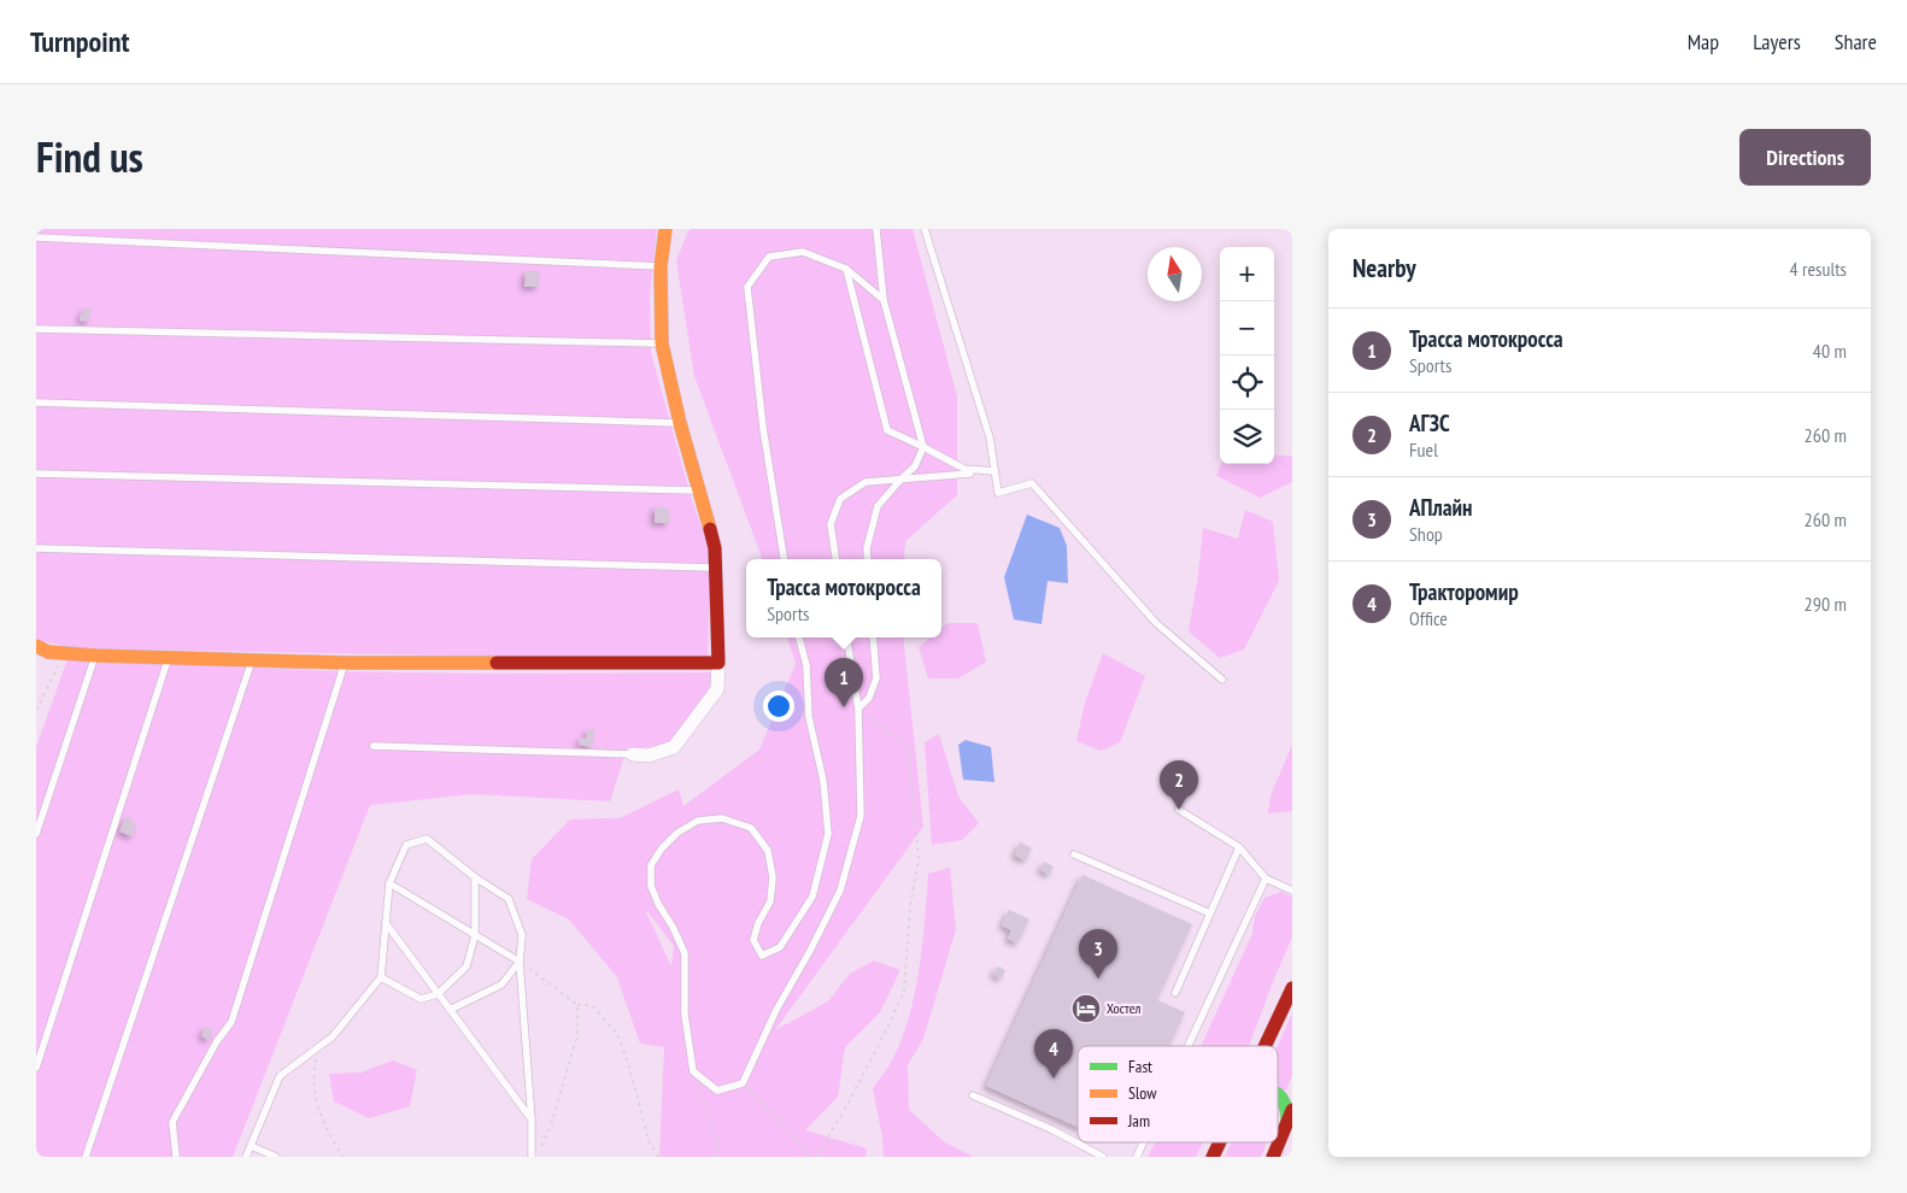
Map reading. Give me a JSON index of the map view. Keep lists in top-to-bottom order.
{
  "places": {
    "hotel": ["Хостел"]
  },
  "legend": ["Fast", "Slow", "Jam"],
  "north": "top",
  "page": {
    "header": "Turnpoint",
    "nav": ["Map", "Layers", "Share"],
    "title": "Find us",
    "buttons": "Directions",
    "heading": ["Nearby", "4 results"],
    "map_buttons": ["+", "−"],
    "list": [
      {
        "mark": "1",
        "name": "Трасса мотокросса",
        "note": "Sports",
        "value": "40 m"
      },
      {
        "mark": "2",
        "name": "АГЗС",
        "note": "Fuel",
        "value": "260 m"
      },
      {
        "mark": "3",
        "name": "АПлайн",
        "note": "Shop",
        "value": "260 m"
      },
      {
        "mark": "4",
        "name": "Тракторомир",
        "note": "Office",
        "value": "290 m"
      }
    ],
    "popup": ["Трасса мотокросса", "Sports"],
    "pins": [
      "1",
      "2",
      "3",
      "4"
    ]
  }
}
